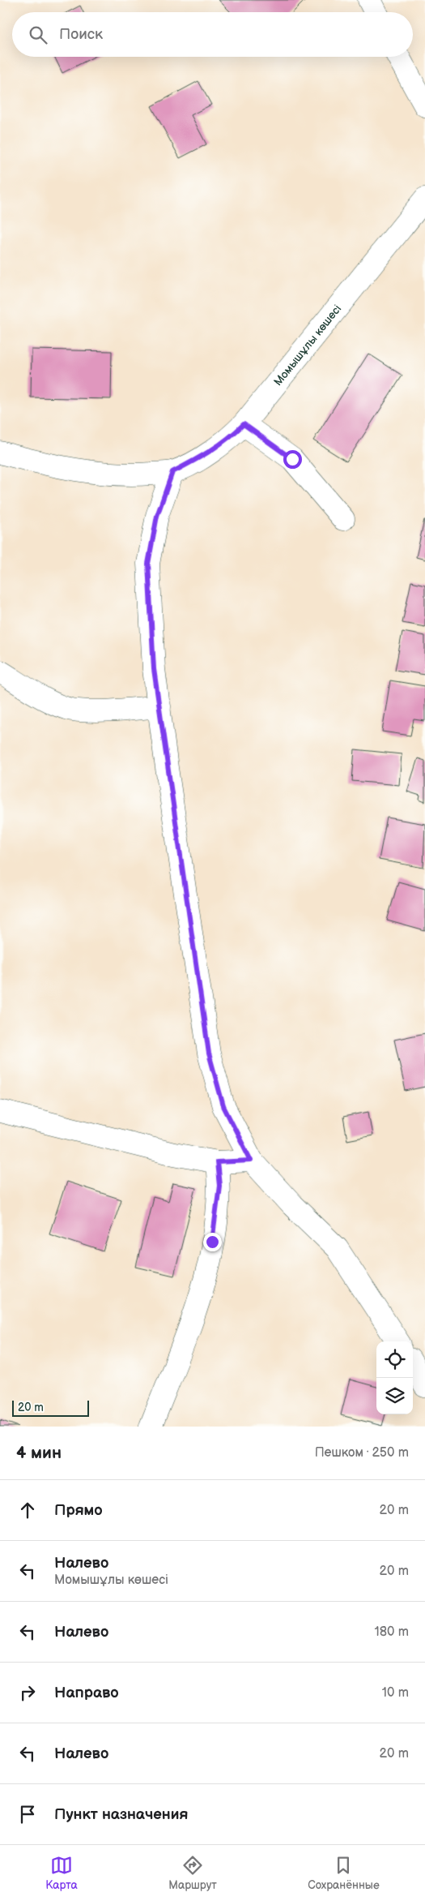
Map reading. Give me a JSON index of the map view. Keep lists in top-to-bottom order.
{
  "streets": {
    "street": ["Момышұлы көшесі"]
  },
  "scale_bar": "20 m",
  "page": {
    "search": "Поиск",
    "scale": "20 m",
    "heading": ["4 мин", "Пешком · 250 m"],
    "list": [
      ["Прямо", "20 m"],
      ["Налево", "Момышұлы көшесі", "20 m"],
      ["Налево", "180 m"],
      ["Направо", "10 m"],
      ["Налево", "20 m"],
      "Пункт назначения"
    ],
    "nav": ["Карта", "Маршрут", "Сохранённые"]
  }
}
